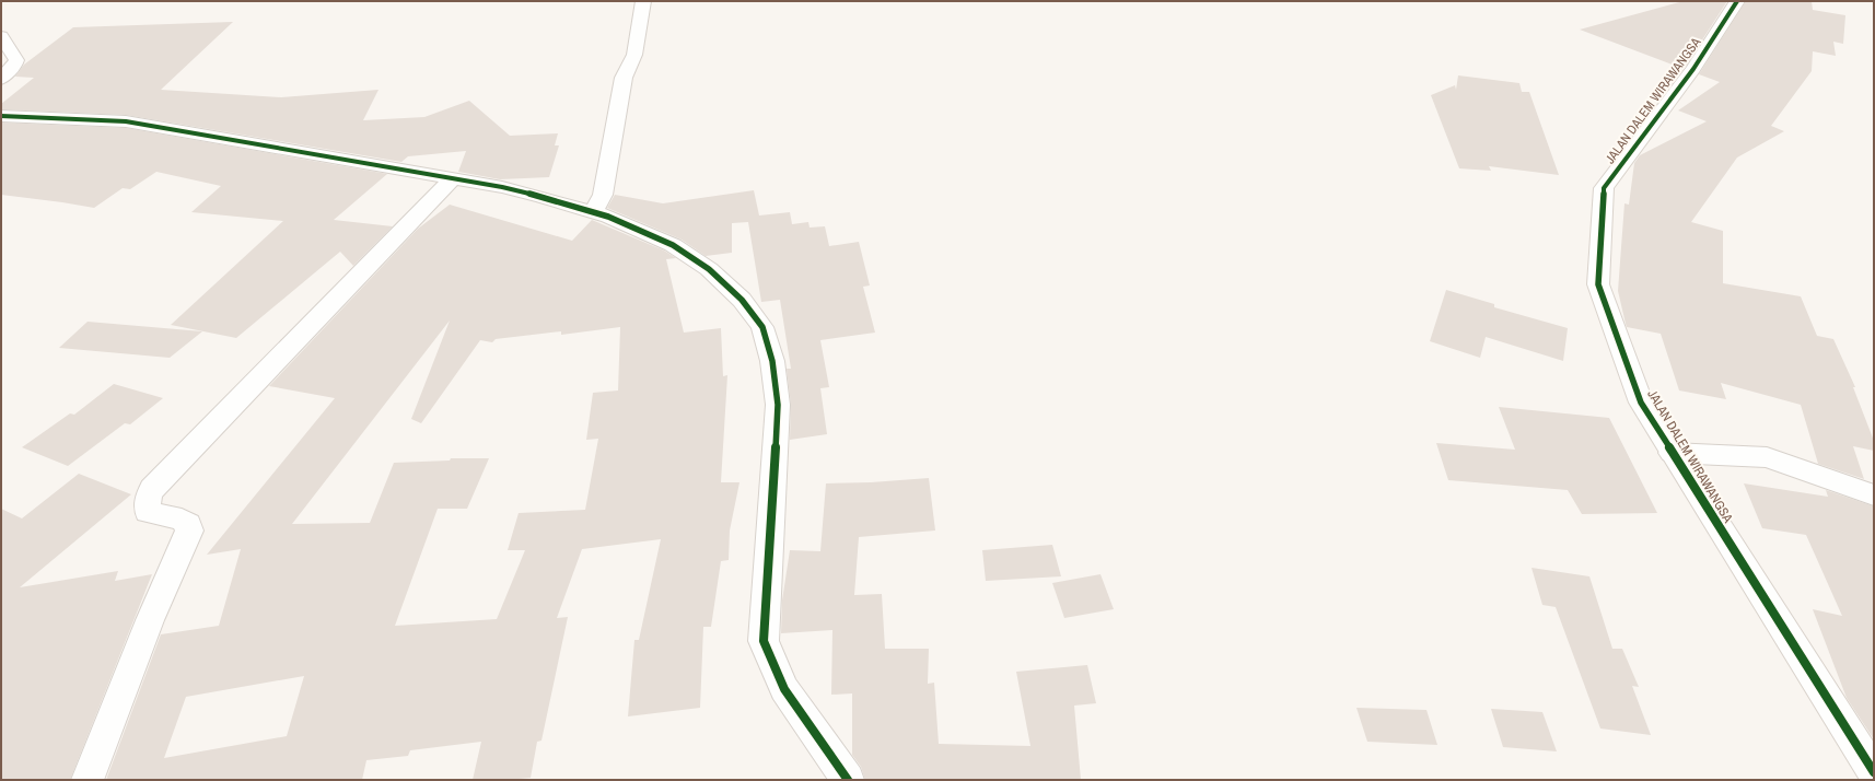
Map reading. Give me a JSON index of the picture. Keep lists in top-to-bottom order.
{
  "streets": {
    "street": ["JALAN DALEM WIRAWANGSA"]
  }
}
